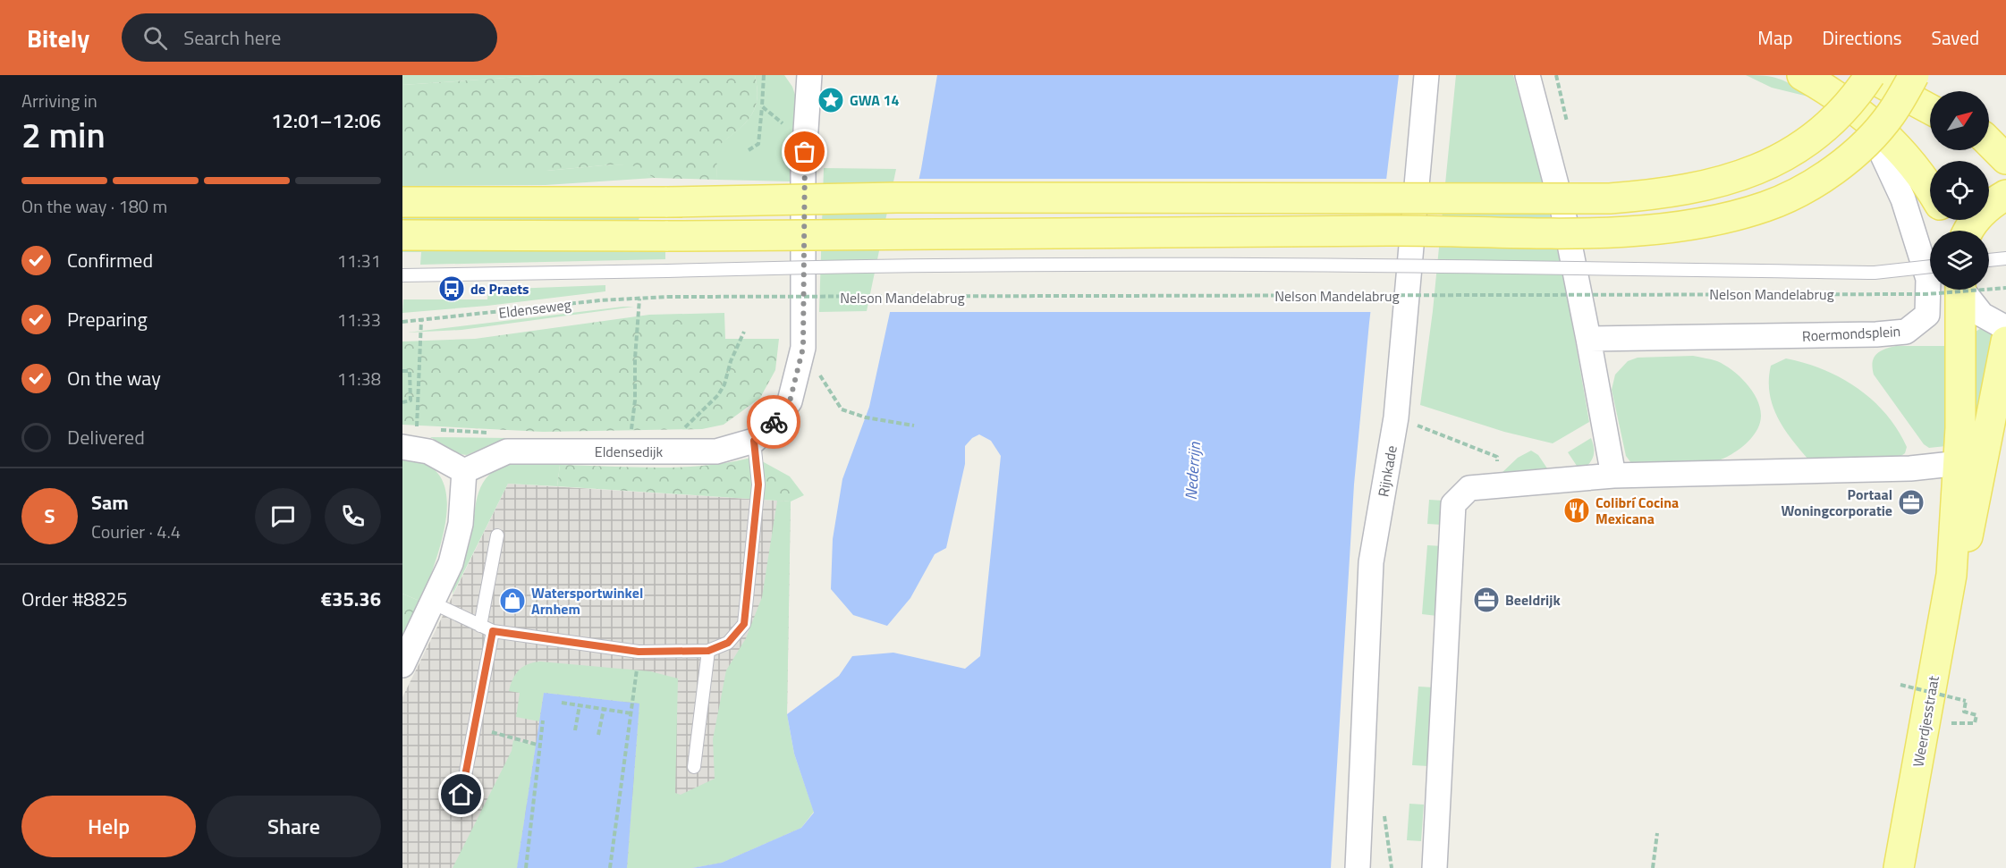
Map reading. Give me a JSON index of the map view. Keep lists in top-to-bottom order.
{
  "streets": {
    "main road": ["Weerdjesstraat"],
    "street": ["Roermondsplein", "Eldensedijk", "Rijnkade"],
    "lane": ["Nelson Mandelabrug"],
    "path": ["Eldenseweg"]
  },
  "crossings": [
    ["Nelson Mandelabrug", "Eldenseweg"]
  ],
  "water": ["Nederrijn"],
  "places": {
    "place": ["GWA 14"],
    "bus stop": ["de Praets"],
    "office": ["Portaal Woningcorporatie", "Beeldrijk"],
    "restaurant": ["Colibrí Cocina Mexicana"],
    "shop": ["Watersportwinkel Arnhem"]
  },
  "north": "top right",
  "page": {
    "header": "Bitely",
    "search": "Search here",
    "nav": ["Map", "Directions", "Saved"],
    "heading": ["2 min", "Arriving in", "12:01–12:06"],
    "panel": [
      "Sam",
      "Courier · 4.4",
      "Order #8825",
      "€35.36"
    ],
    "bar": "On the way · 180 m",
    "list": [
      ["Confirmed", "11:31"],
      ["Preparing", "11:33"],
      ["On the way", "11:38"],
      "Delivered"
    ],
    "round": "S",
    "buttons": ["Help", "Share"]
  }
}
